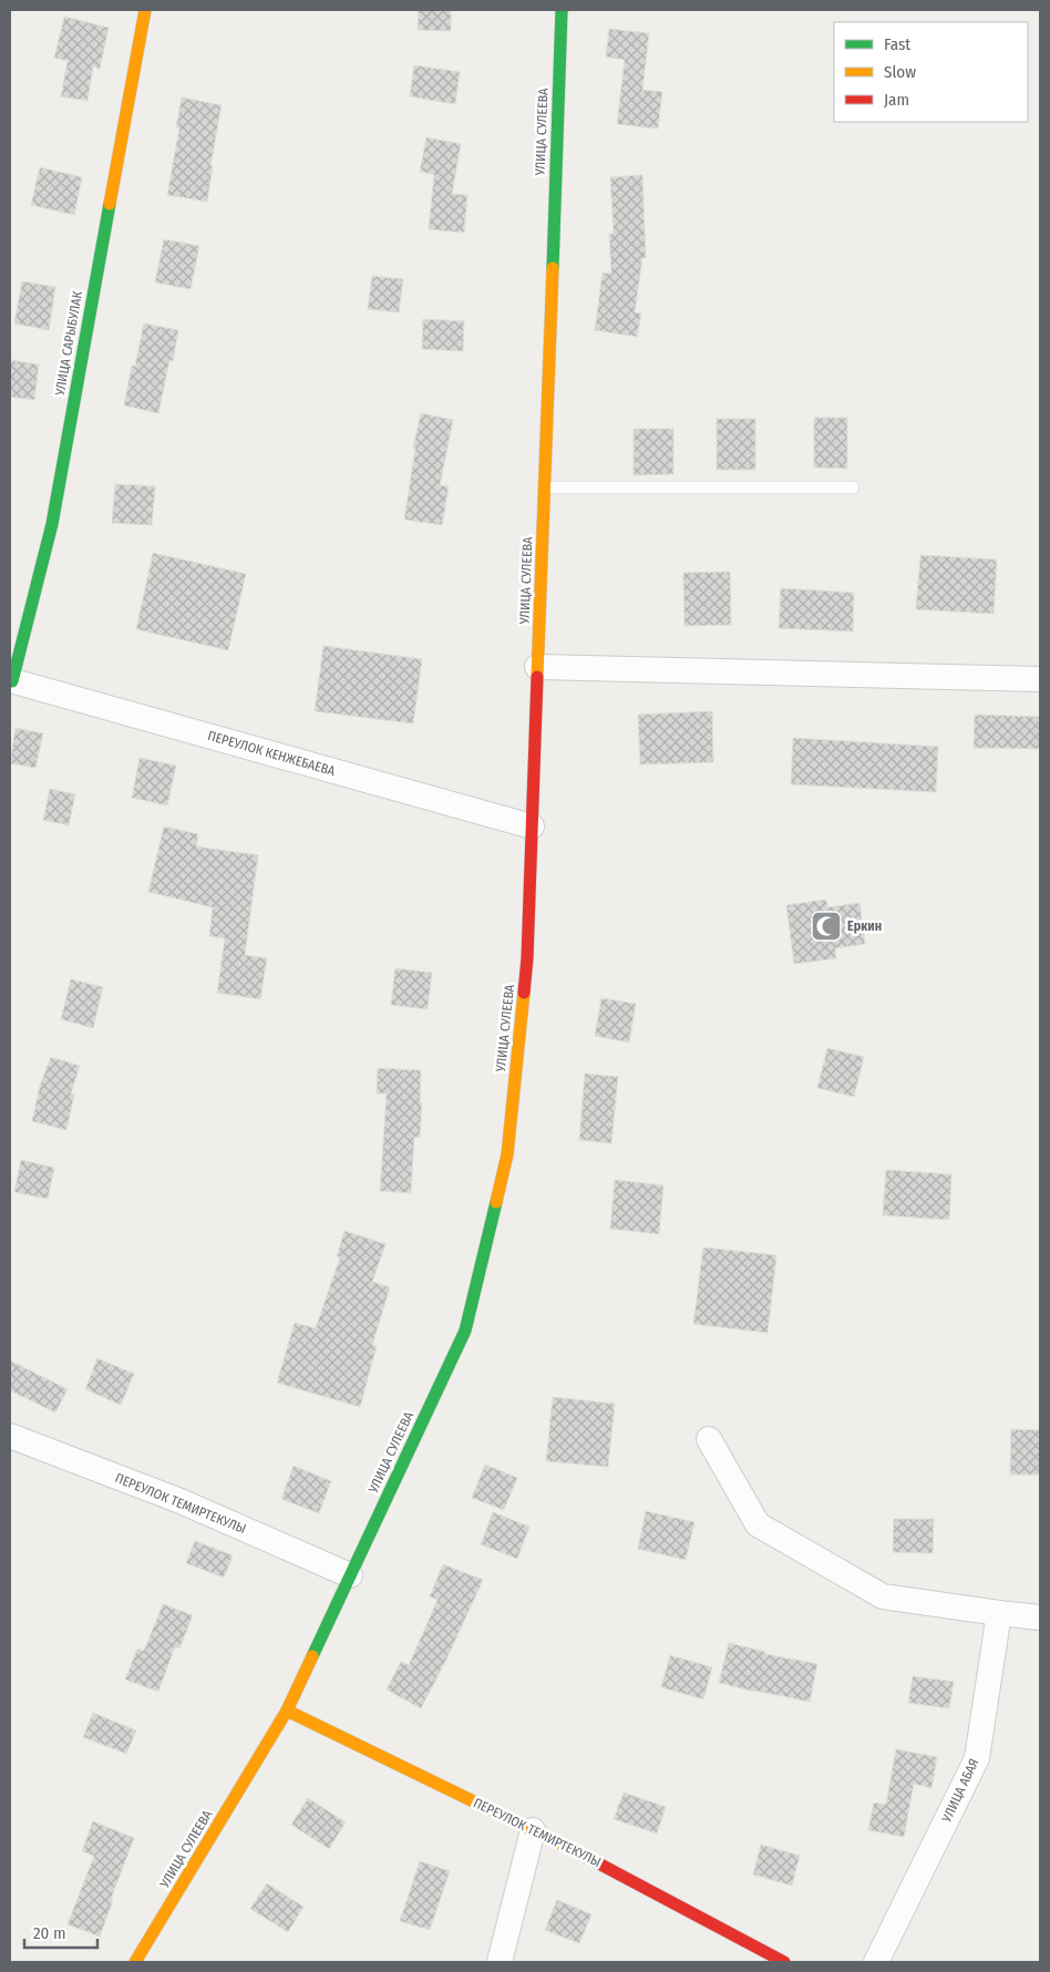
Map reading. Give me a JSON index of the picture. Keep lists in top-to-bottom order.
{
  "streets": {
    "main road": ["УЛИЦА СУЛЕЕВА", "УЛИЦА САРЫБУЛАК", "ПЕРЕУЛОК ТЕМИРТЕКУЛЫ"],
    "street": ["ПЕРЕУЛОК КЕНЖЕБАЕВА", "УЛИЦА АБАЯ"]
  },
  "crossings": [
    ["УЛИЦА СУЛЕЕВА", "ПЕРЕУЛОК КЕНЖЕБАЕВА"],
    ["УЛИЦА СУЛЕЕВА", "ПЕРЕУЛОК ТЕМИРТЕКУЛЫ"],
    ["УЛИЦА САРЫБУЛАК", "ПЕРЕУЛОК КЕНЖЕБАЕВА"]
  ],
  "places": {
    "mosque": ["Еркин"]
  },
  "legend": ["Fast", "Slow", "Jam"],
  "scale_bar": "20 m"
}
